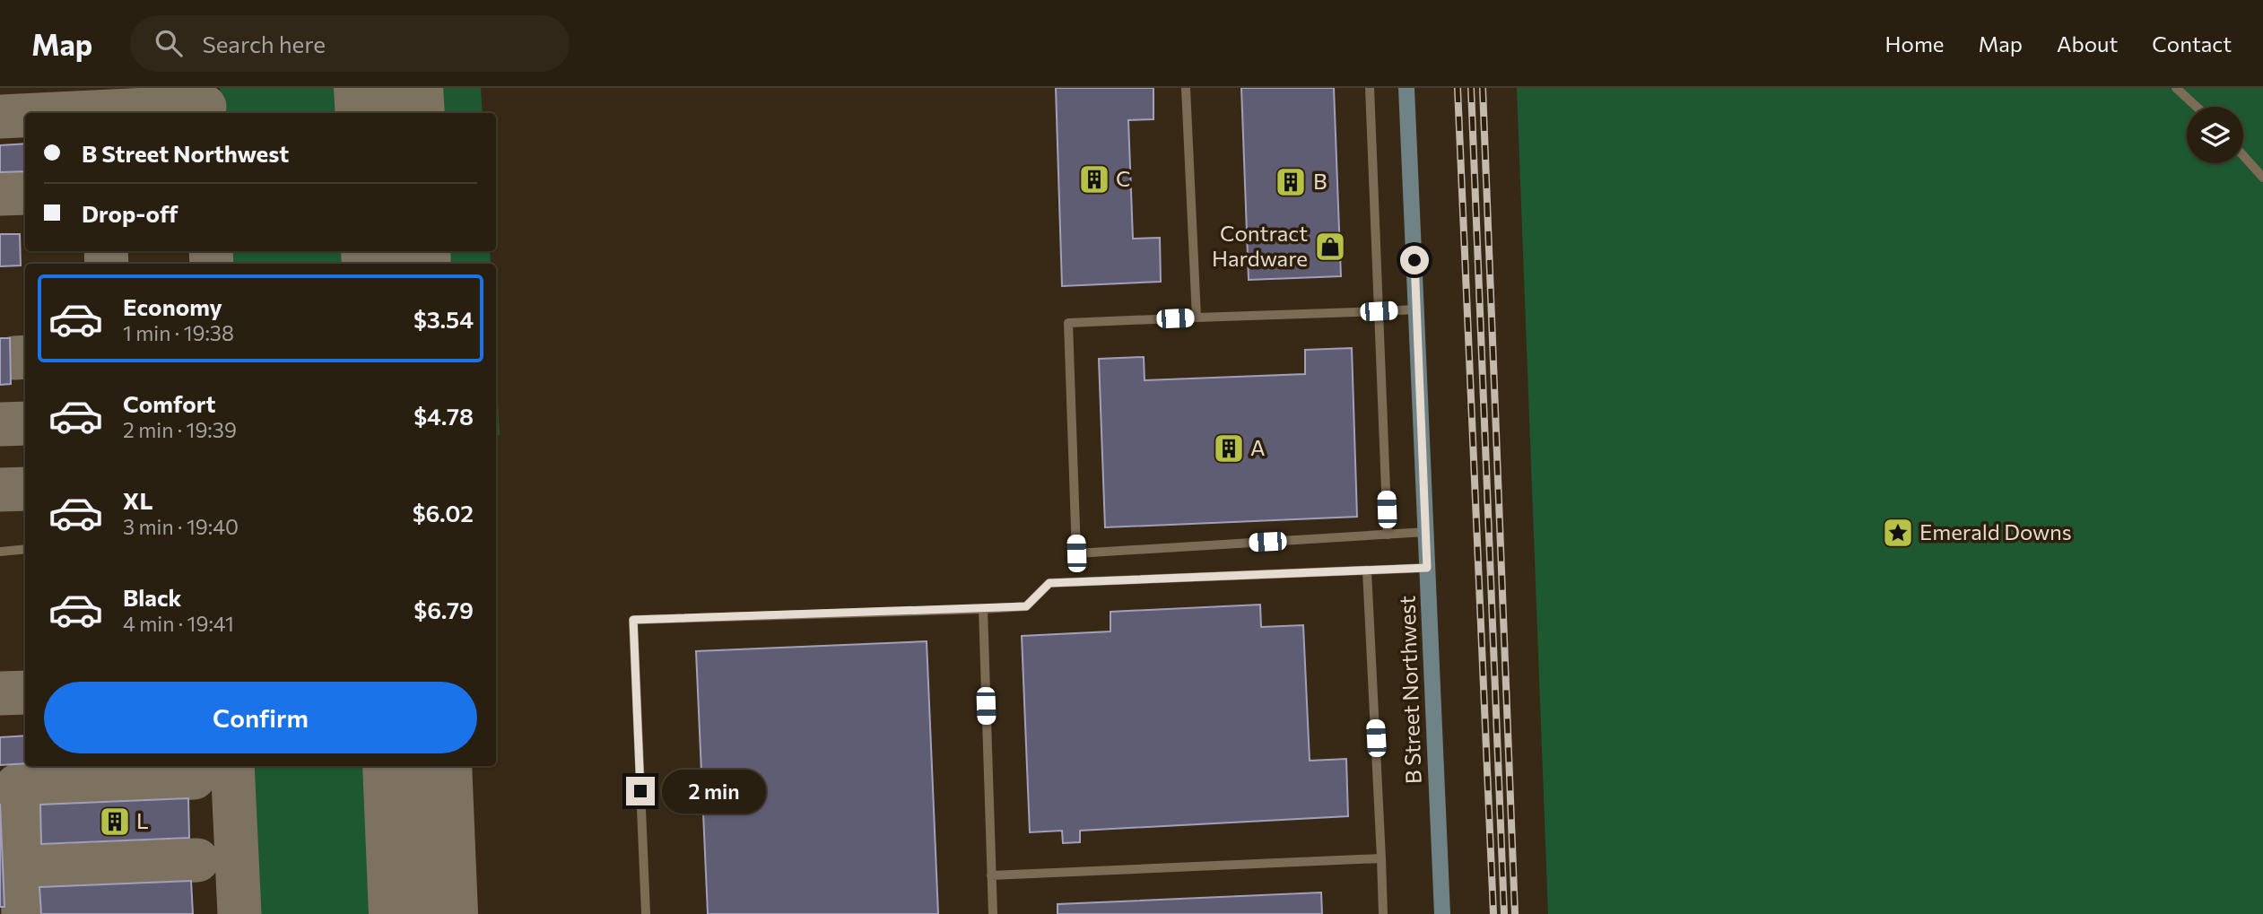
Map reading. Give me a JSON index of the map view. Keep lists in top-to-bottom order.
{
  "streets": {
    "street": ["B Street Northwest"]
  },
  "places": {
    "building": [
      "C",
      "B",
      "A",
      "L"
    ],
    "shop": ["Contract Hardware"],
    "place": ["Emerald Downs"]
  },
  "page": {
    "header": "Map",
    "search": "Search here",
    "nav": [
      "Home",
      "Map",
      "About",
      "Contact"
    ],
    "banner": ["B Street Northwest", "Drop-off"],
    "list": [
      {
        "name": "Economy",
        "note": "1 min · 19:38",
        "value": "$3.54"
      },
      {
        "name": "Comfort",
        "note": "2 min · 19:39",
        "value": "$4.78"
      },
      {
        "name": "XL",
        "note": "3 min · 19:40",
        "value": "$6.02"
      },
      {
        "name": "Black",
        "note": "4 min · 19:41",
        "value": "$6.79"
      }
    ],
    "buttons": "Confirm",
    "bubble": "2 min"
  }
}
